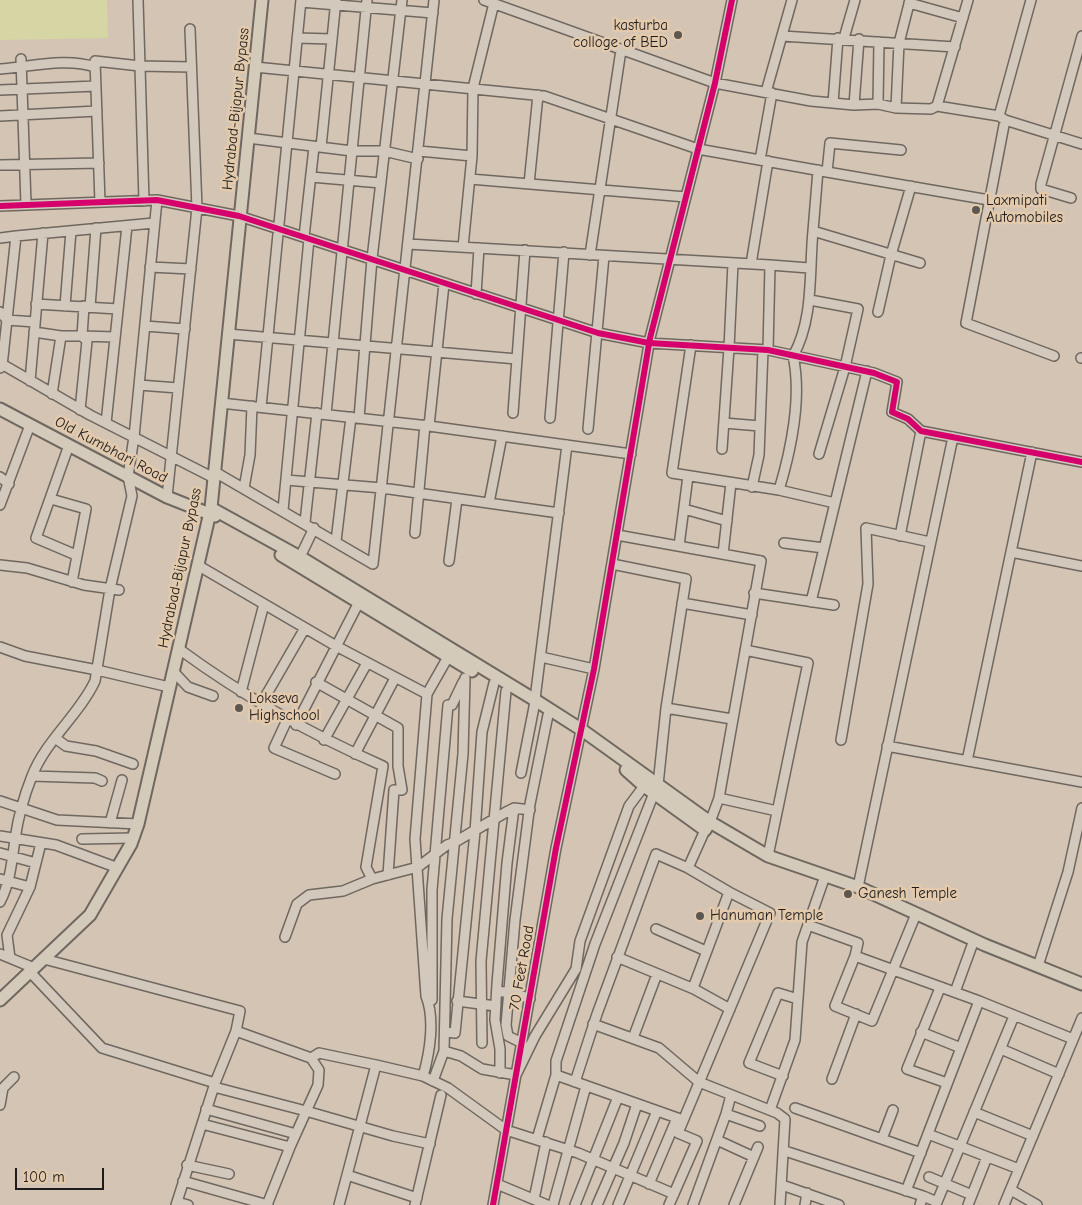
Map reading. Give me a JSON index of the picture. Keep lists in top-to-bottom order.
{
  "streets": {
    "main road": ["Hydrabad-Bijapur Bypass", "Old Kumbhari Road"],
    "street": ["70 Feet Road"]
  },
  "crossings": [
    ["Hydrabad-Bijapur Bypass", "Old Kumbhari Road"]
  ],
  "places": [
    "kasturba colloge of BED",
    "Laxmipati Automobiles",
    "Lokseva Highschool",
    "Ganesh Temple",
    "Hanuman Temple"
  ],
  "scale_bar": "100 m"
}
